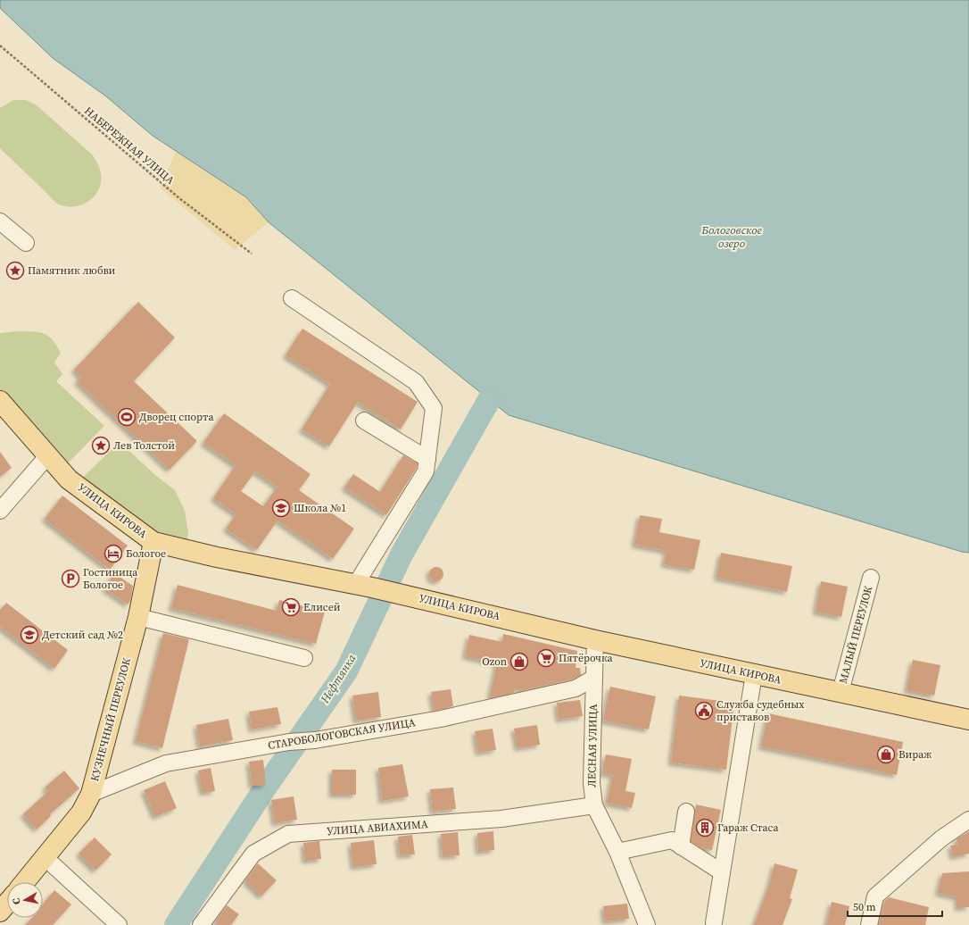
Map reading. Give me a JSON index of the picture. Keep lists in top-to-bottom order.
{
  "streets": {
    "main road": ["УЛИЦА КИРОВА", "КУЗНЕЧНЫЙ ПЕРЕУЛОК"],
    "street": [
      "МАЛЫЙ ПЕРЕУЛОК",
      "СТАРОБОЛОГОВСКАЯ УЛИЦА",
      "ЛЕСНАЯ УЛИЦА",
      "УЛИЦА АВИАХИМА"
    ],
    "path": ["НАБЕРЕЖНАЯ УЛИЦА"]
  },
  "crossings": [
    ["УЛИЦА КИРОВА", "МАЛЫЙ ПЕРЕУЛОК"],
    ["УЛИЦА КИРОВА", "КУЗНЕЧНЫЙ ПЕРЕУЛОК"],
    ["УЛИЦА КИРОВА", "ЛЕСНАЯ УЛИЦА"],
    ["КУЗНЕЧНЫЙ ПЕРЕУЛОК", "СТАРОБОЛОГОВСКАЯ УЛИЦА"],
    ["СТАРОБОЛОГОВСКАЯ УЛИЦА", "ЛЕСНАЯ УЛИЦА"],
    ["ЛЕСНАЯ УЛИЦА", "УЛИЦА АВИАХИМА"]
  ],
  "water": ["Бологовское озеро", "Нефтянка"],
  "places": {
    "place": ["Памятник любви", "Лев Толстой"],
    "sports": ["Дворец спорта"],
    "school or university": ["Школа №1", "Детский сад №2"],
    "hotel": ["Бологое"],
    "parking": ["Гостиница Бологое"],
    "supermarket": ["Елисей", "Пятёрочка"],
    "shop": ["Ozon", "Вираж"],
    "public building": ["Служба судебных приставов"],
    "building": ["Гараж Стаса"]
  },
  "scale_bar": "50 m",
  "north": "left"
}
